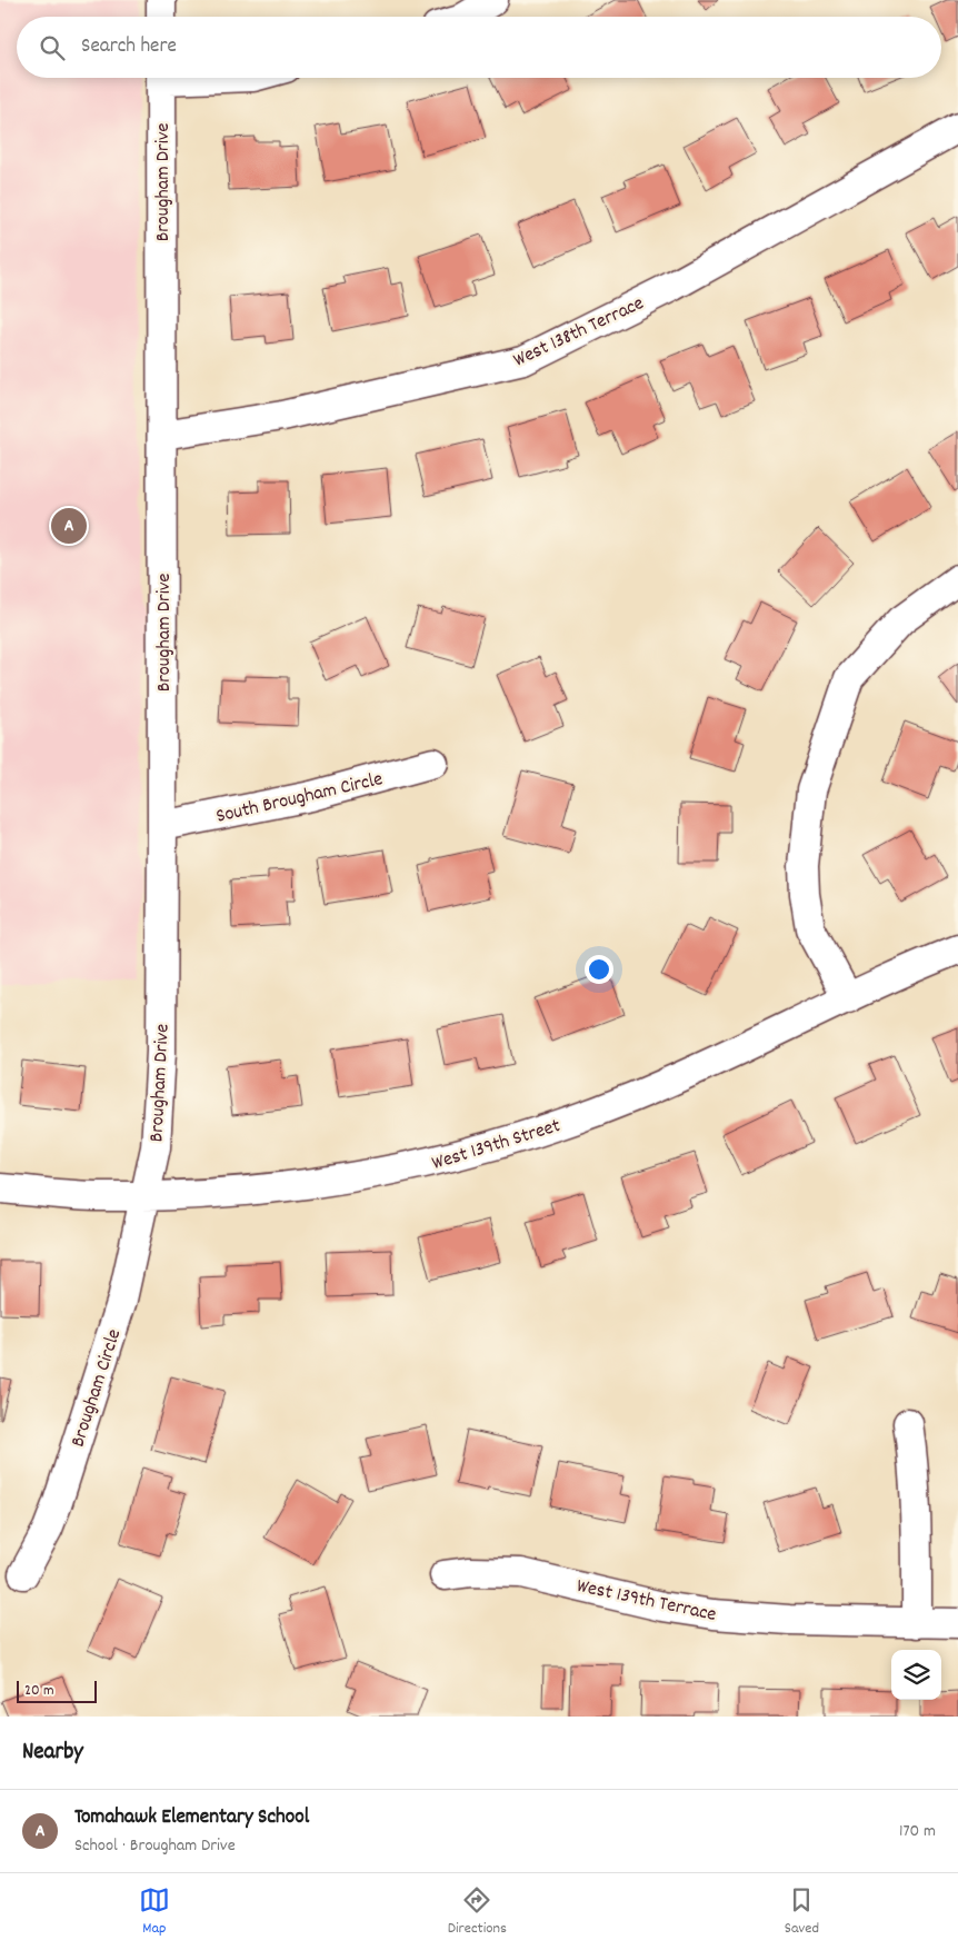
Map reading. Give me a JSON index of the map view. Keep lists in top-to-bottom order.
{
  "streets": {
    "street": [
      "Brougham Drive",
      "West 138th Terrace",
      "South Brougham Circle",
      "West 139th Street",
      "Brougham Circle",
      "West 139th Terrace"
    ]
  },
  "crossings": [
    ["Brougham Drive", "West 138th Terrace"],
    ["Brougham Drive", "South Brougham Circle"],
    ["Brougham Drive", "West 139th Street"],
    ["Brougham Drive", "Brougham Circle"],
    ["West 139th Street", "Brougham Circle"]
  ],
  "scale_bar": "20 m",
  "page": {
    "search": "Search here",
    "pins": "A",
    "scale": "20 m",
    "heading": "Nearby",
    "list": [
      {
        "mark": "A",
        "name": "Tomahawk Elementary School",
        "note": "School · Brougham Drive",
        "value": "170 m"
      }
    ],
    "nav": ["Map", "Directions", "Saved"]
  }
}
